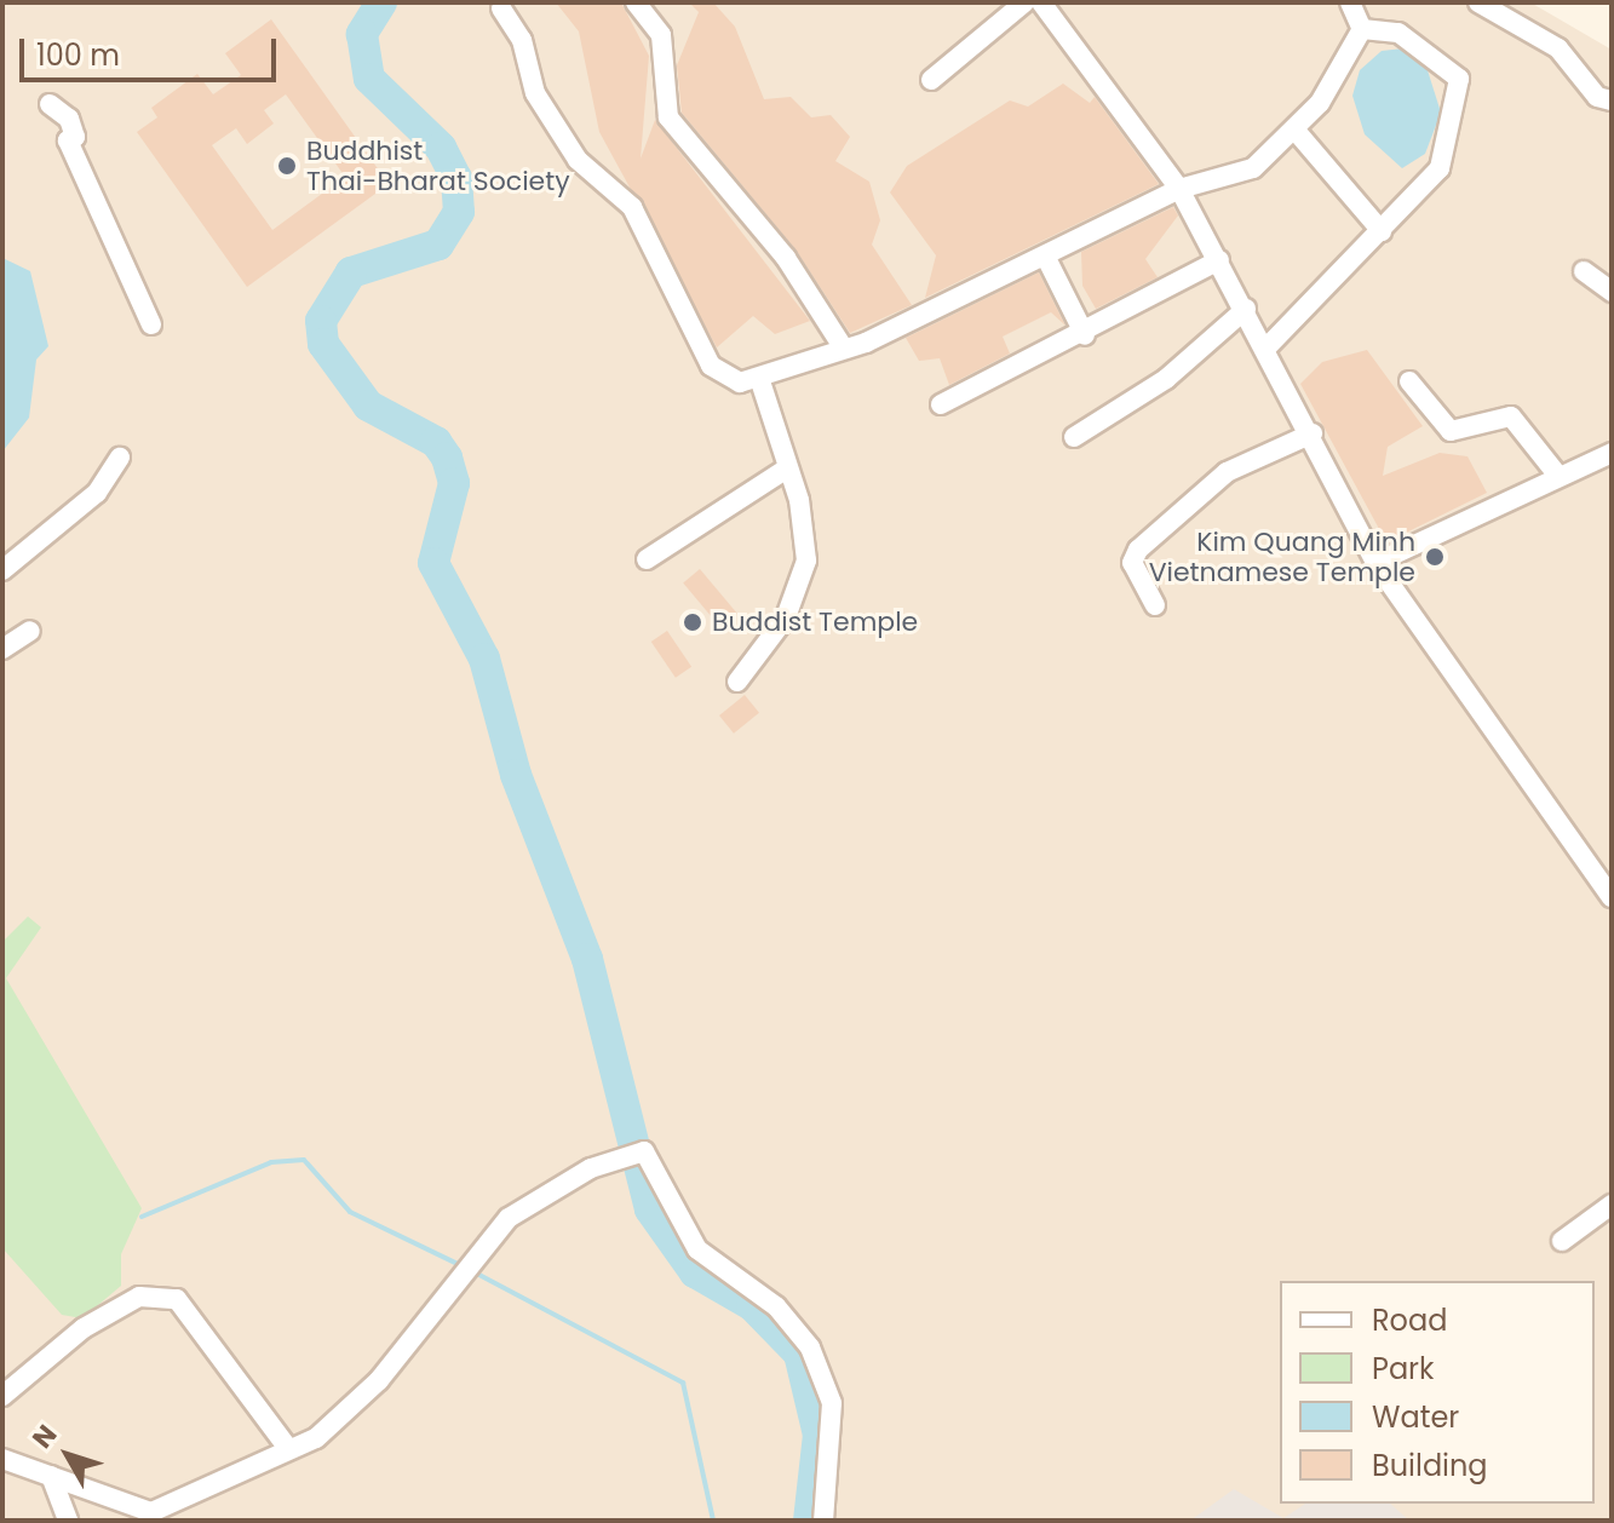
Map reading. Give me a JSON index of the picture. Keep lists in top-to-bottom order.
{
  "places": ["Buddhist Thai-Bharat Society", "Kim Quang Minh Vietnamese Temple", "Buddist Temple"],
  "legend": [
    "Road",
    "Park",
    "Water",
    "Building"
  ],
  "scale_bar": "100 m",
  "north": "top left"
}
